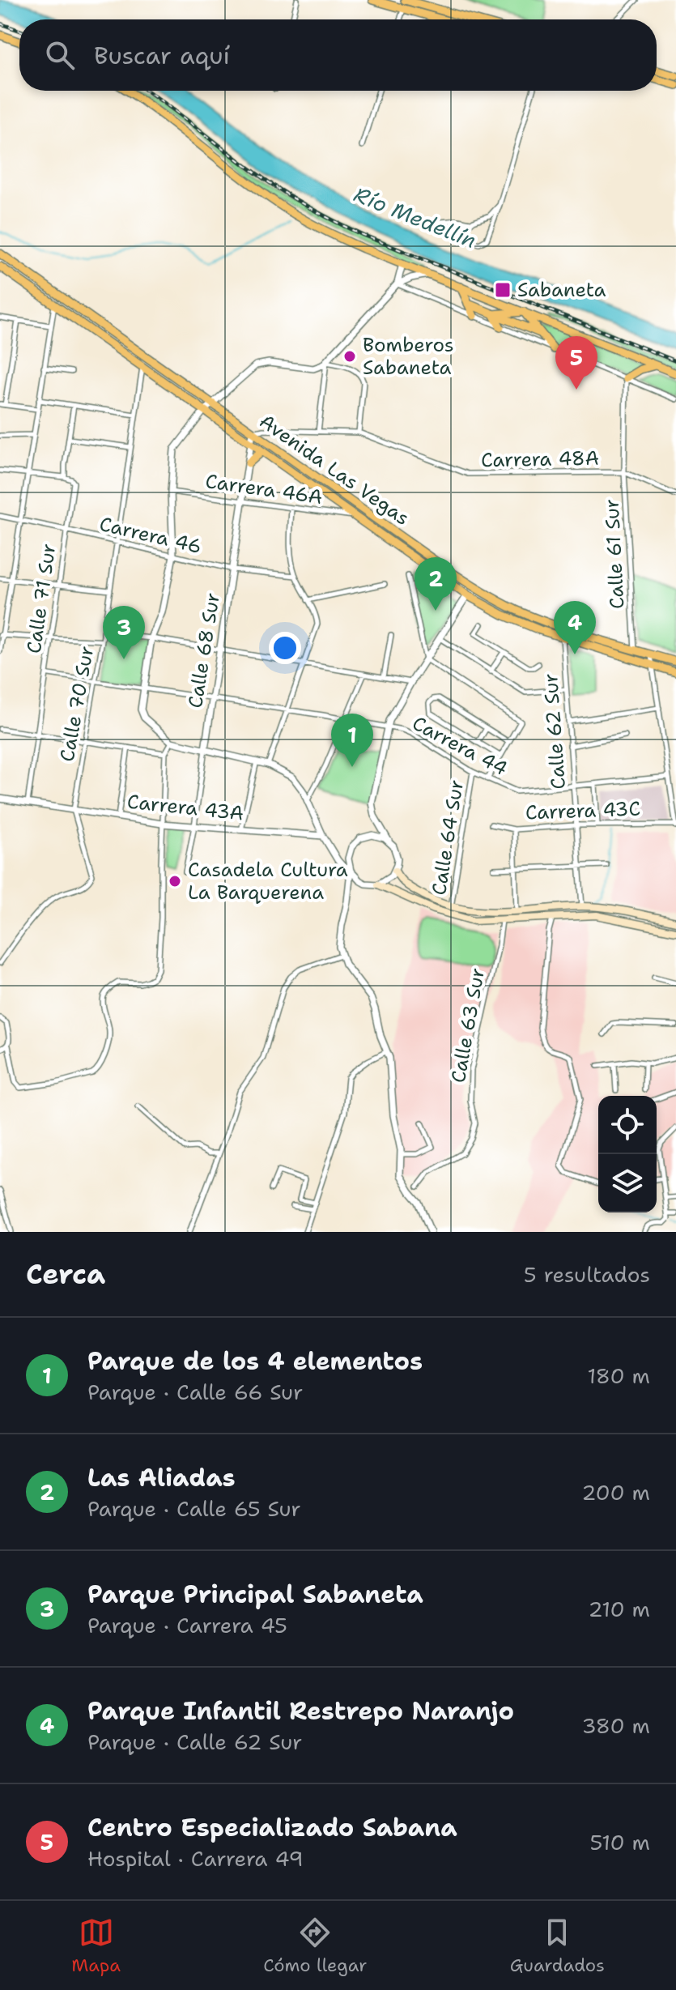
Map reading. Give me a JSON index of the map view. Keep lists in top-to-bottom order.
{
  "streets": {
    "main road": ["Avenida Las Vegas"],
    "street": [
      "Carrera 48A",
      "Carrera 46A",
      "Carrera 46",
      "Calle 61 Sur",
      "Calle 71 Sur",
      "Calle 68 Sur",
      "Calle 70 Sur",
      "Calle 62 Sur",
      "Carrera 44",
      "Carrera 43A",
      "Carrera 43C",
      "Calle 64 Sur",
      "Calle 63 Sur"
    ]
  },
  "crossings": [
    ["Carrera 48A", "Avenida Las Vegas"],
    ["Carrera 48A", "Calle 61 Sur"],
    ["Carrera 48A", "Calle 68 Sur"],
    ["Avenida Las Vegas", "Carrera 46A"],
    ["Avenida Las Vegas", "Calle 61 Sur"],
    ["Avenida Las Vegas", "Calle 68 Sur"],
    ["Avenida Las Vegas", "Calle 70 Sur"],
    ["Avenida Las Vegas", "Calle 62 Sur"],
    ["Carrera 46A", "Calle 68 Sur"],
    ["Carrera 46", "Calle 71 Sur"],
    ["Carrera 46", "Calle 68 Sur"],
    ["Carrera 46", "Calle 70 Sur"],
    ["Calle 71 Sur", "Carrera 44"],
    ["Calle 71 Sur", "Carrera 43A"],
    ["Calle 68 Sur", "Carrera 44"],
    ["Calle 68 Sur", "Carrera 43A"],
    ["Calle 70 Sur", "Carrera 44"],
    ["Calle 70 Sur", "Carrera 43A"],
    ["Calle 62 Sur", "Carrera 44"],
    ["Calle 62 Sur", "Carrera 43C"],
    ["Carrera 44", "Calle 64 Sur"]
  ],
  "water": ["Río Medellín"],
  "places": {
    "transit": ["Sabaneta"],
    "other": ["Bomberos Sabaneta", "Casadela Cultura La Barquerena"]
  },
  "page": {
    "search": "Buscar aquí",
    "pins": [
      "5",
      "2",
      "4",
      "3",
      "1"
    ],
    "heading": ["Cerca", "5 resultados"],
    "list": [
      {
        "mark": "1",
        "name": "Parque de los 4 elementos",
        "note": "Parque · Calle 66 Sur",
        "value": "180 m"
      },
      {
        "mark": "2",
        "name": "Las Aliadas",
        "note": "Parque · Calle 65 Sur",
        "value": "200 m"
      },
      {
        "mark": "3",
        "name": "Parque Principal Sabaneta",
        "note": "Parque · Carrera 45",
        "value": "210 m"
      },
      {
        "mark": "4",
        "name": "Parque Infantil Restrepo Naranjo",
        "note": "Parque · Calle 62 Sur",
        "value": "380 m"
      },
      {
        "mark": "5",
        "name": "Centro Especializado Sabana",
        "note": "Hospital · Carrera 49",
        "value": "510 m"
      }
    ],
    "nav": ["Mapa", "Cómo llegar", "Guardados"]
  }
}
